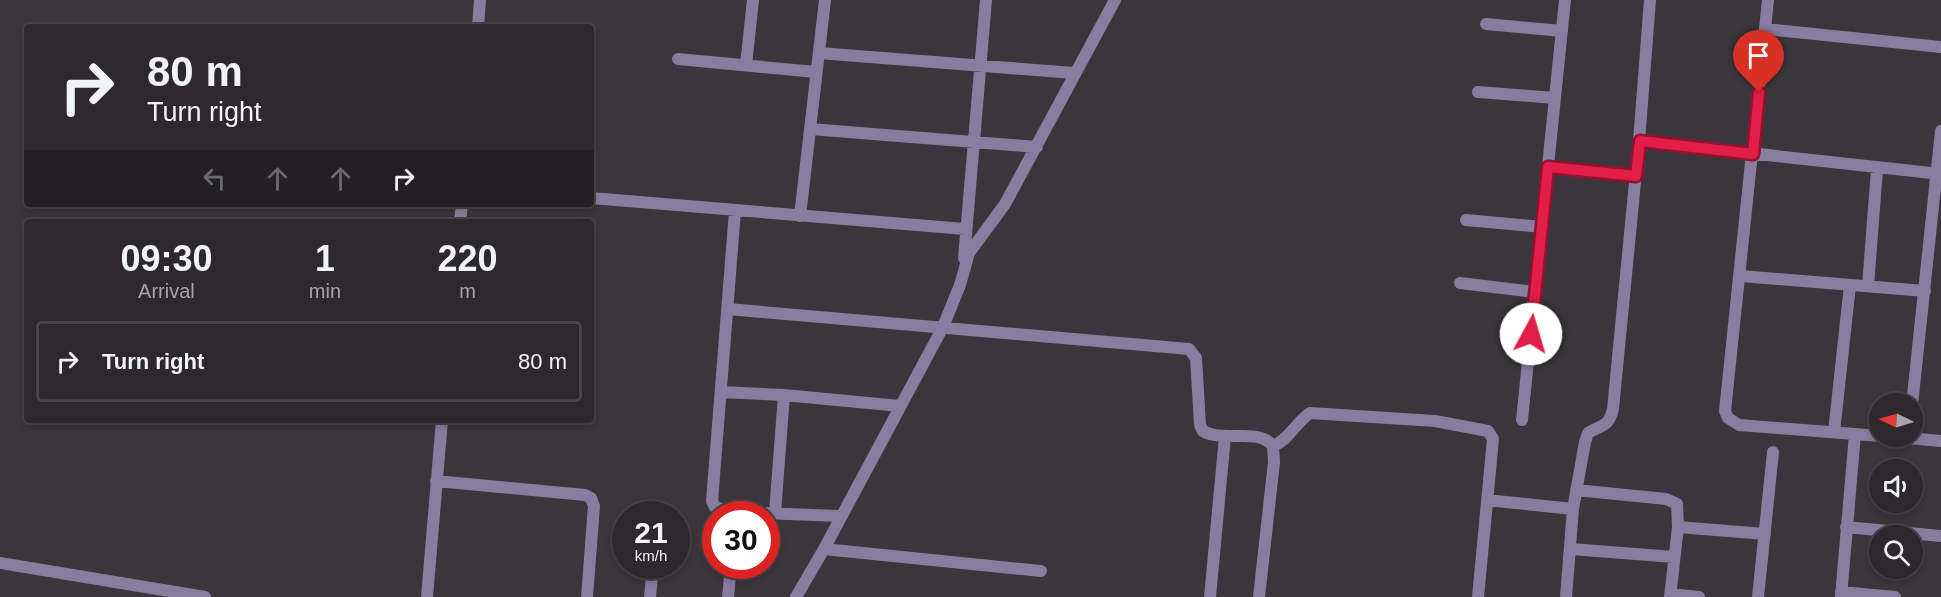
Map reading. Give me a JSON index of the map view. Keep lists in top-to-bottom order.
{
  "north": "left",
  "page": {
    "turn": ["80 m", "Turn right"],
    "eta": [
      "09:30",
      "Arrival",
      "1",
      "min",
      "220",
      "m"
    ],
    "list": [
      {
        "name": "Turn right",
        "value": "80 m"
      }
    ],
    "speed": "21 km/h",
    "limit": "30"
  }
}
